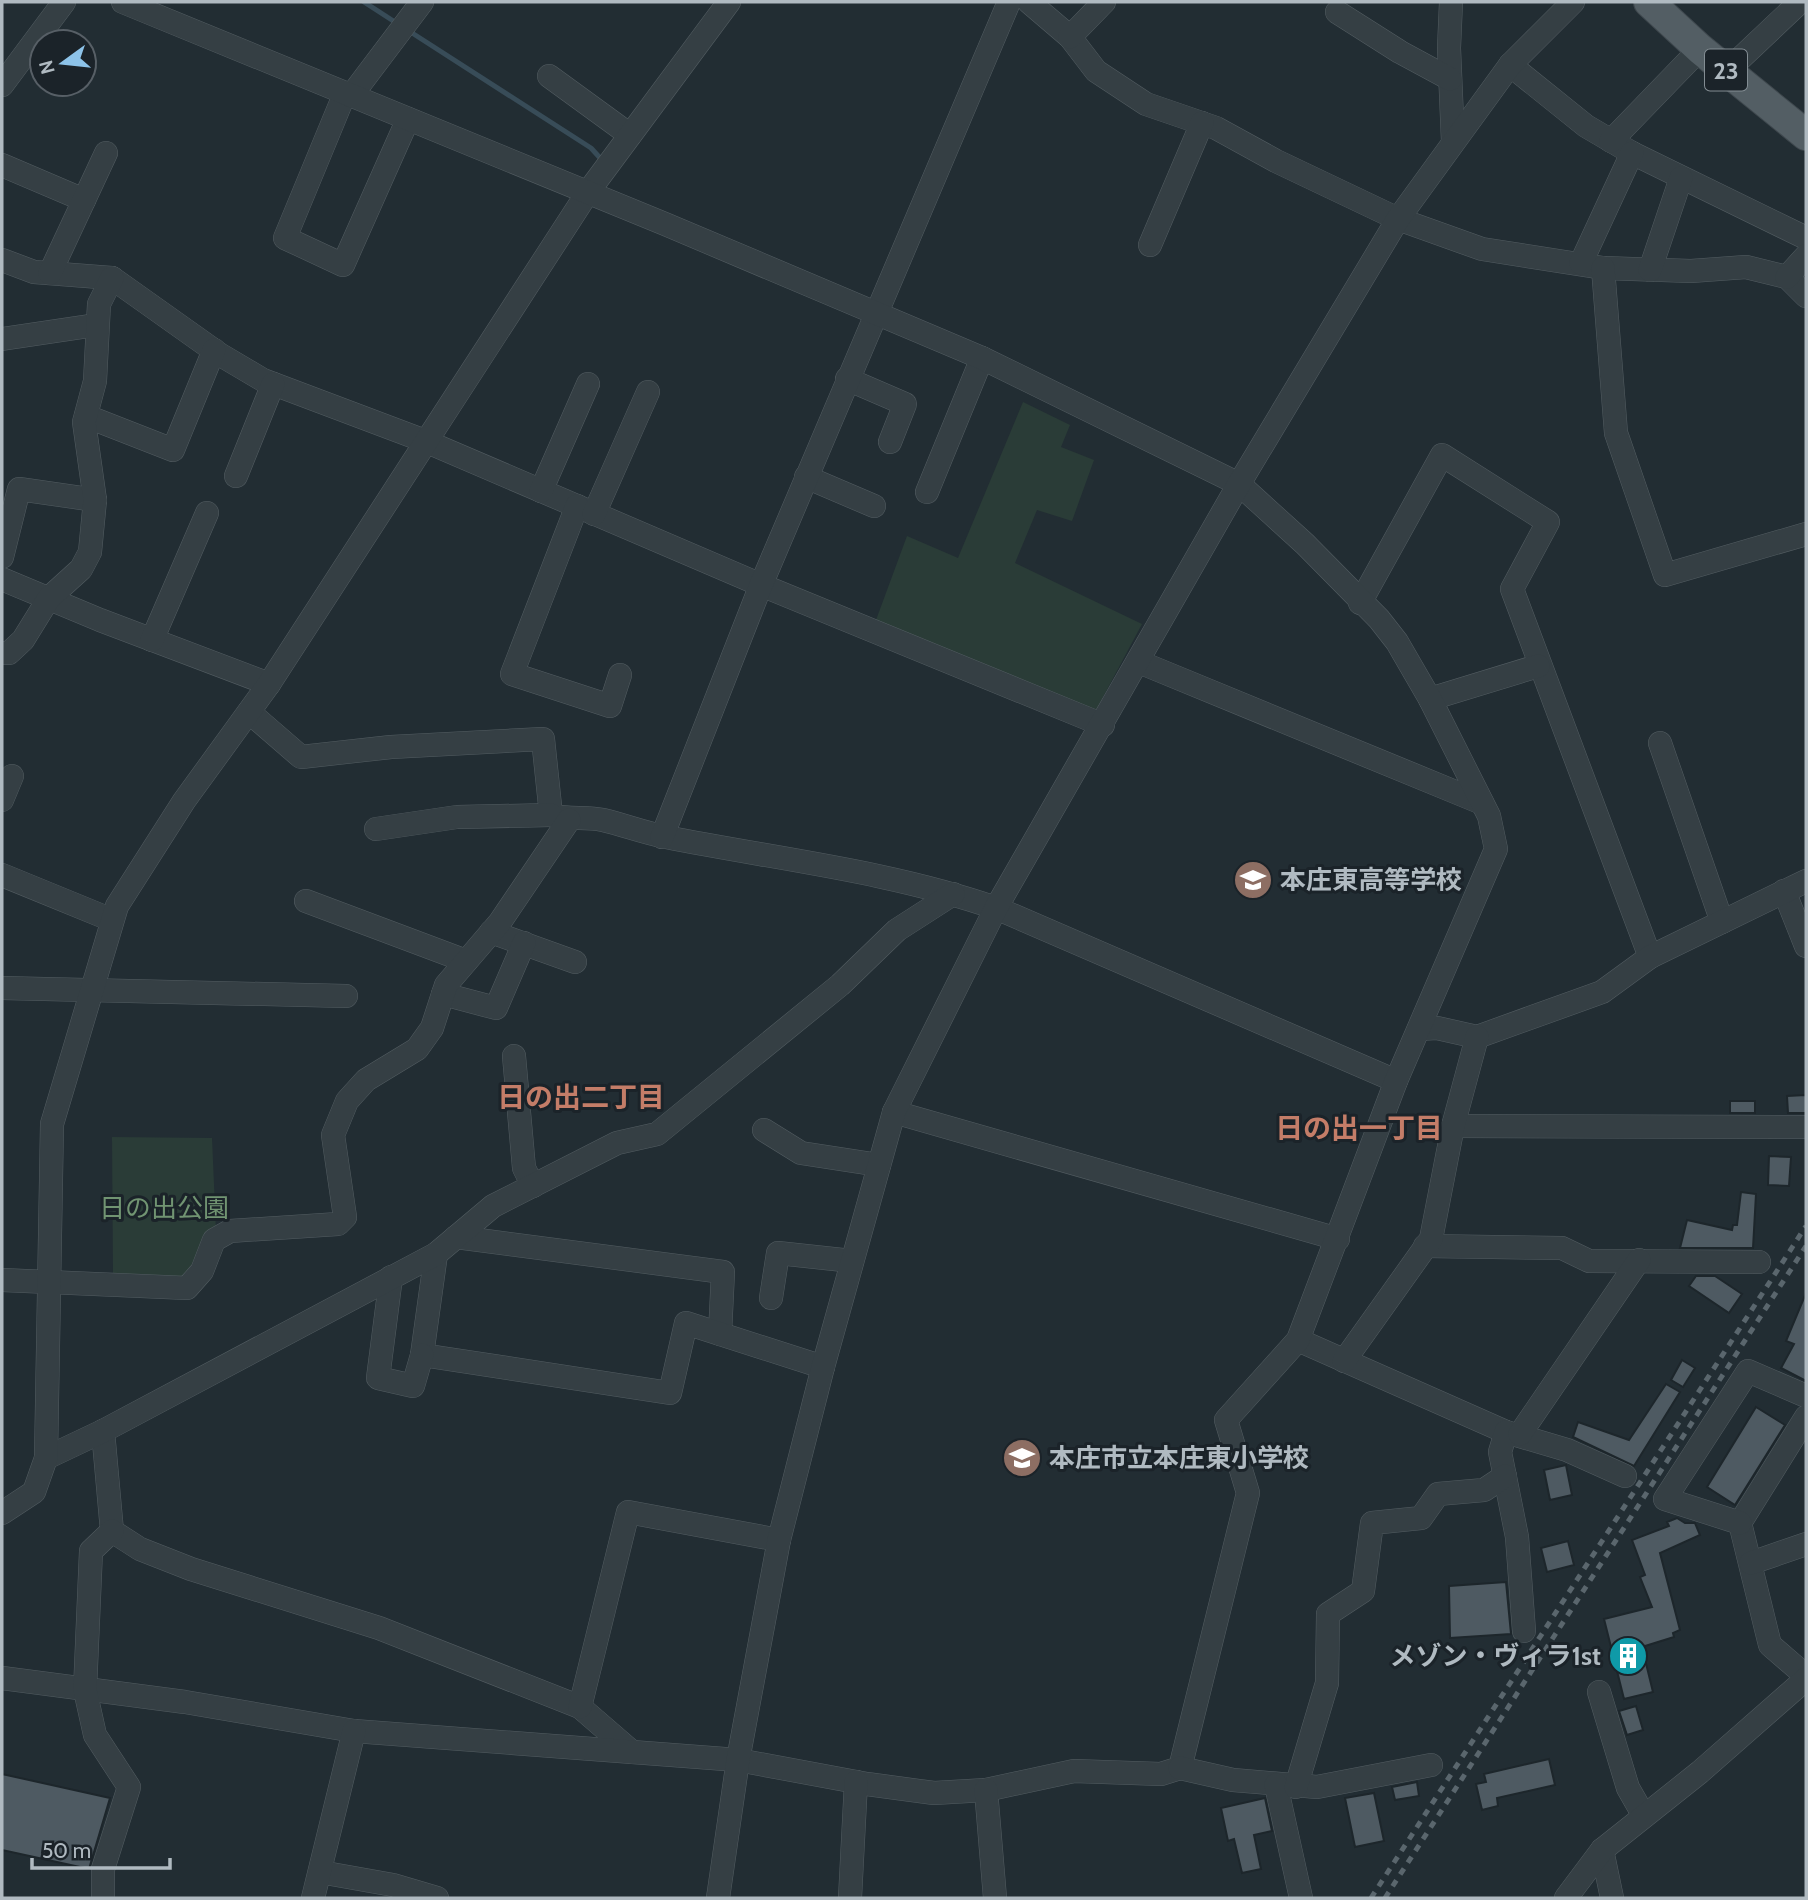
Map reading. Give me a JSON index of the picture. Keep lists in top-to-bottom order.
{
  "streets": {
    "main road": ["23"]
  },
  "districts": ["日の出二丁目", "日の出一丁目"],
  "parks": ["日の出公園"],
  "places": {
    "school or university": ["本庄東高等学校", "本庄市立本庄東小学校"],
    "building": ["メゾン・ヴィラ1st"]
  },
  "scale_bar": "50 m",
  "north": "left"
}
